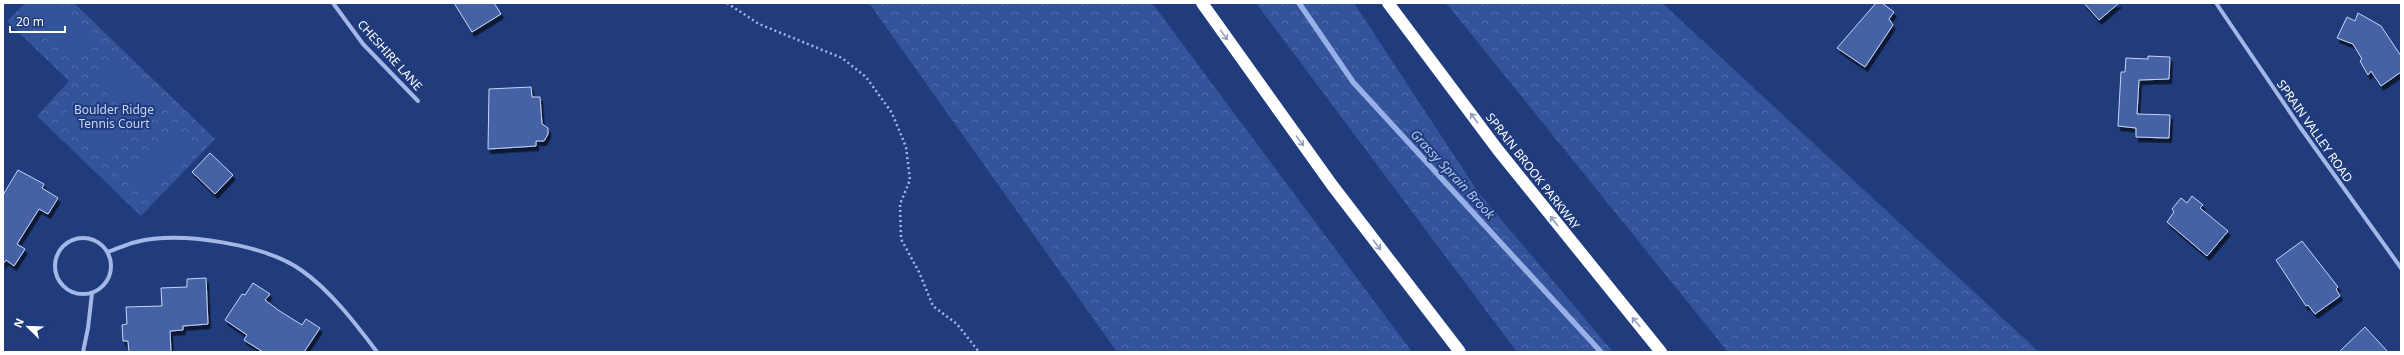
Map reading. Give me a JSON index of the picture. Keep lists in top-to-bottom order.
{
  "streets": {
    "highway": ["SPRAIN BROOK PARKWAY"],
    "street": ["CHESHIRE LANE", "SPRAIN VALLEY ROAD"]
  },
  "one_way": ["SPRAIN BROOK PARKWAY"],
  "water": ["Grassy Sprain Brook"],
  "parks": ["Boulder Ridge Tennis Court"],
  "scale_bar": "20 m",
  "north": "top left"
}
